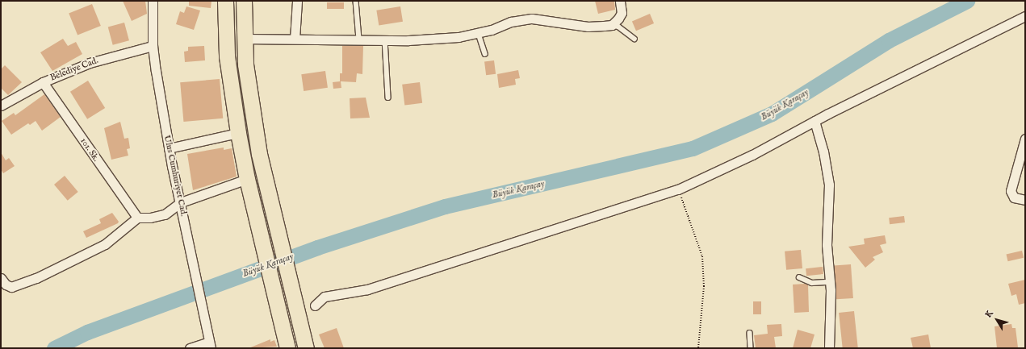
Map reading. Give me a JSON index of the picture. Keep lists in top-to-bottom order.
{
  "streets": {
    "street": ["Belediye Cad.", "101. Sk.", "Ulus Cumhuriyet Cad."]
  },
  "crossings": [
    ["Belediye Cad.", "101. Sk."],
    ["Belediye Cad.", "Ulus Cumhuriyet Cad."]
  ],
  "water": ["Büyük Karaçay"],
  "north": "top left"
}
